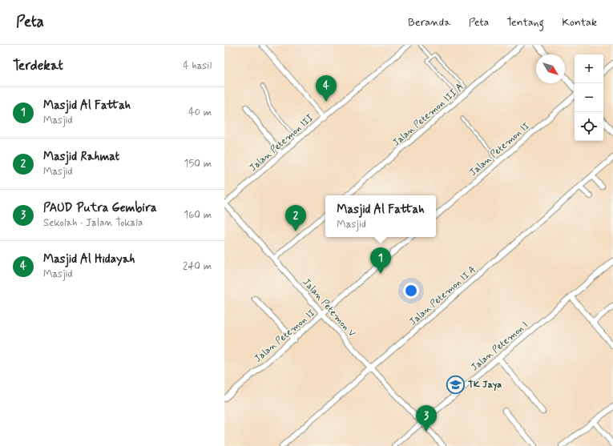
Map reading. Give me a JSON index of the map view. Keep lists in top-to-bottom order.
{
  "streets": {
    "street": [
      "Jalan Petemon III A",
      "Jalan Petemon III",
      "Jalan Petemon II",
      "Jalan Petemon II A",
      "Jalan Petemon V",
      "Jalan Petemon I"
    ]
  },
  "crossings": [
    ["Jalan Petemon III", "Jalan Petemon V"],
    ["Jalan Petemon II", "Jalan Petemon V"],
    ["Jalan Petemon II A", "Jalan Petemon V"],
    ["Jalan Petemon V", "Jalan Petemon I"]
  ],
  "places": {
    "school or university": ["TK Jaya"]
  },
  "north": "bottom right",
  "page": {
    "header": "Peta",
    "nav": [
      "Beranda",
      "Peta",
      "Tentang",
      "Kontak"
    ],
    "heading": ["Terdekat", "4 hasil"],
    "map_buttons": ["+", "−"],
    "pins": [
      "4",
      "2",
      "1",
      "3"
    ],
    "list": [
      {
        "mark": "1",
        "name": "Masjid Al Fattah",
        "note": "Masjid",
        "value": "40 m"
      },
      {
        "mark": "2",
        "name": "Masjid Rahmat",
        "note": "Masjid",
        "value": "150 m"
      },
      {
        "mark": "3",
        "name": "PAUD Putra Gembira",
        "note": "Sekolah · Jalan Tokala",
        "value": "160 m"
      },
      {
        "mark": "4",
        "name": "Masjid Al Hidayah",
        "note": "Masjid",
        "value": "240 m"
      }
    ],
    "popup": ["Masjid Al Fattah", "Masjid"]
  }
}
